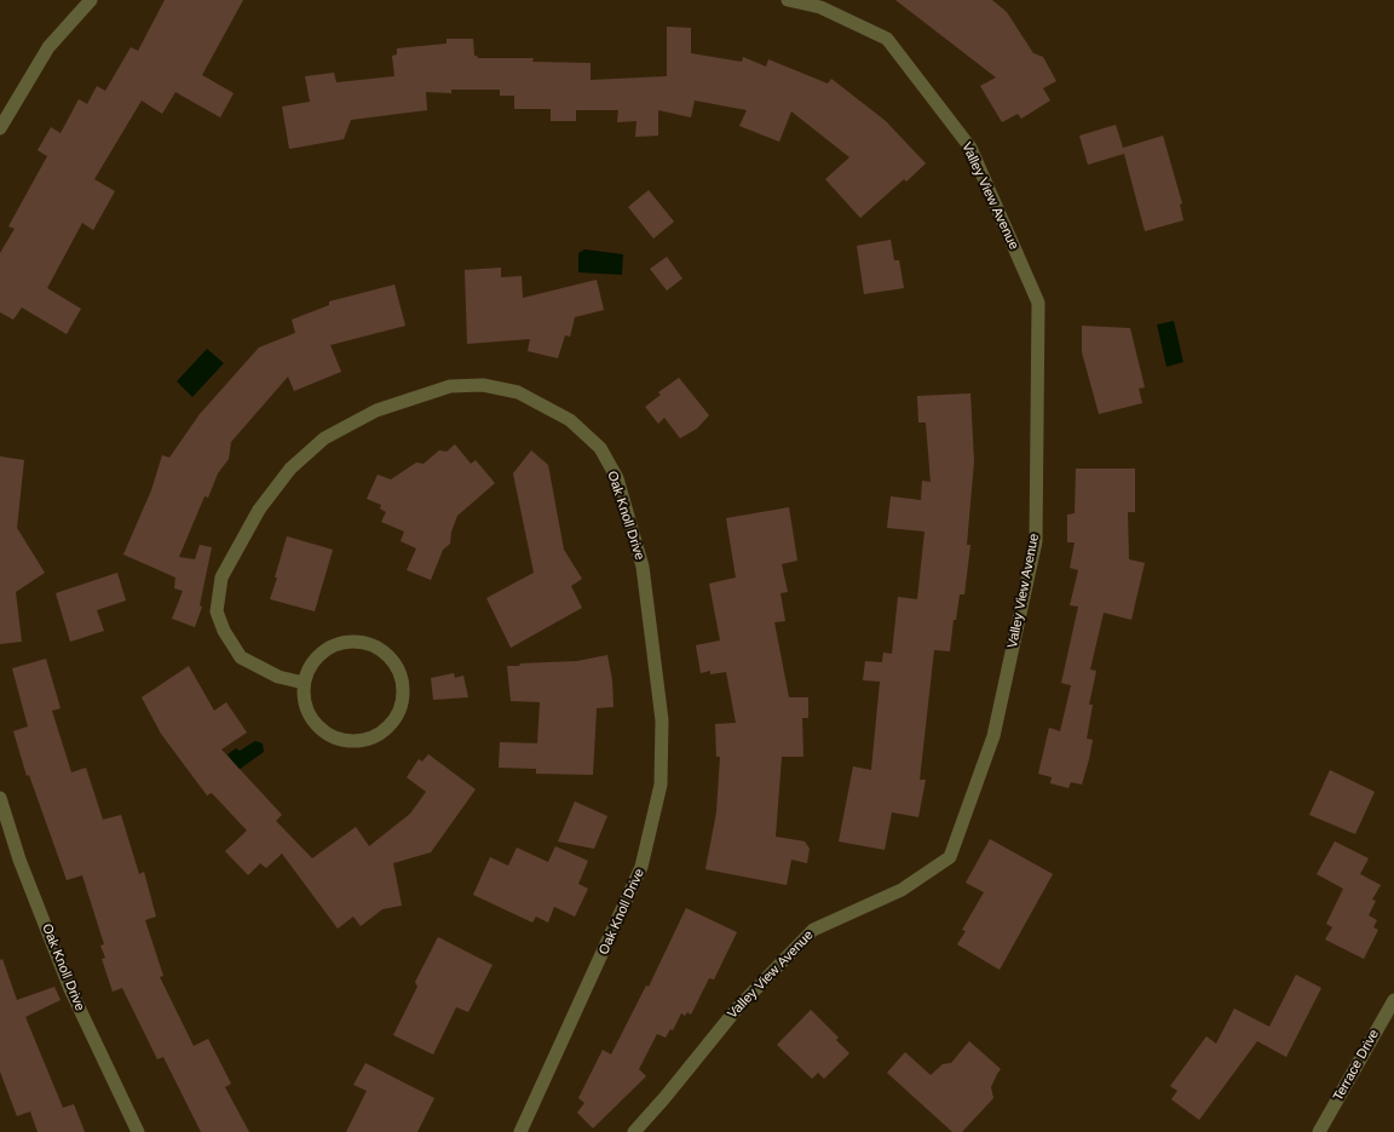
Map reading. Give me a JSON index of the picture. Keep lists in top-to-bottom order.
{
  "streets": {
    "street": ["Valley View Avenue", "Oak Knoll Drive", "Terrace Drive"]
  }
}
